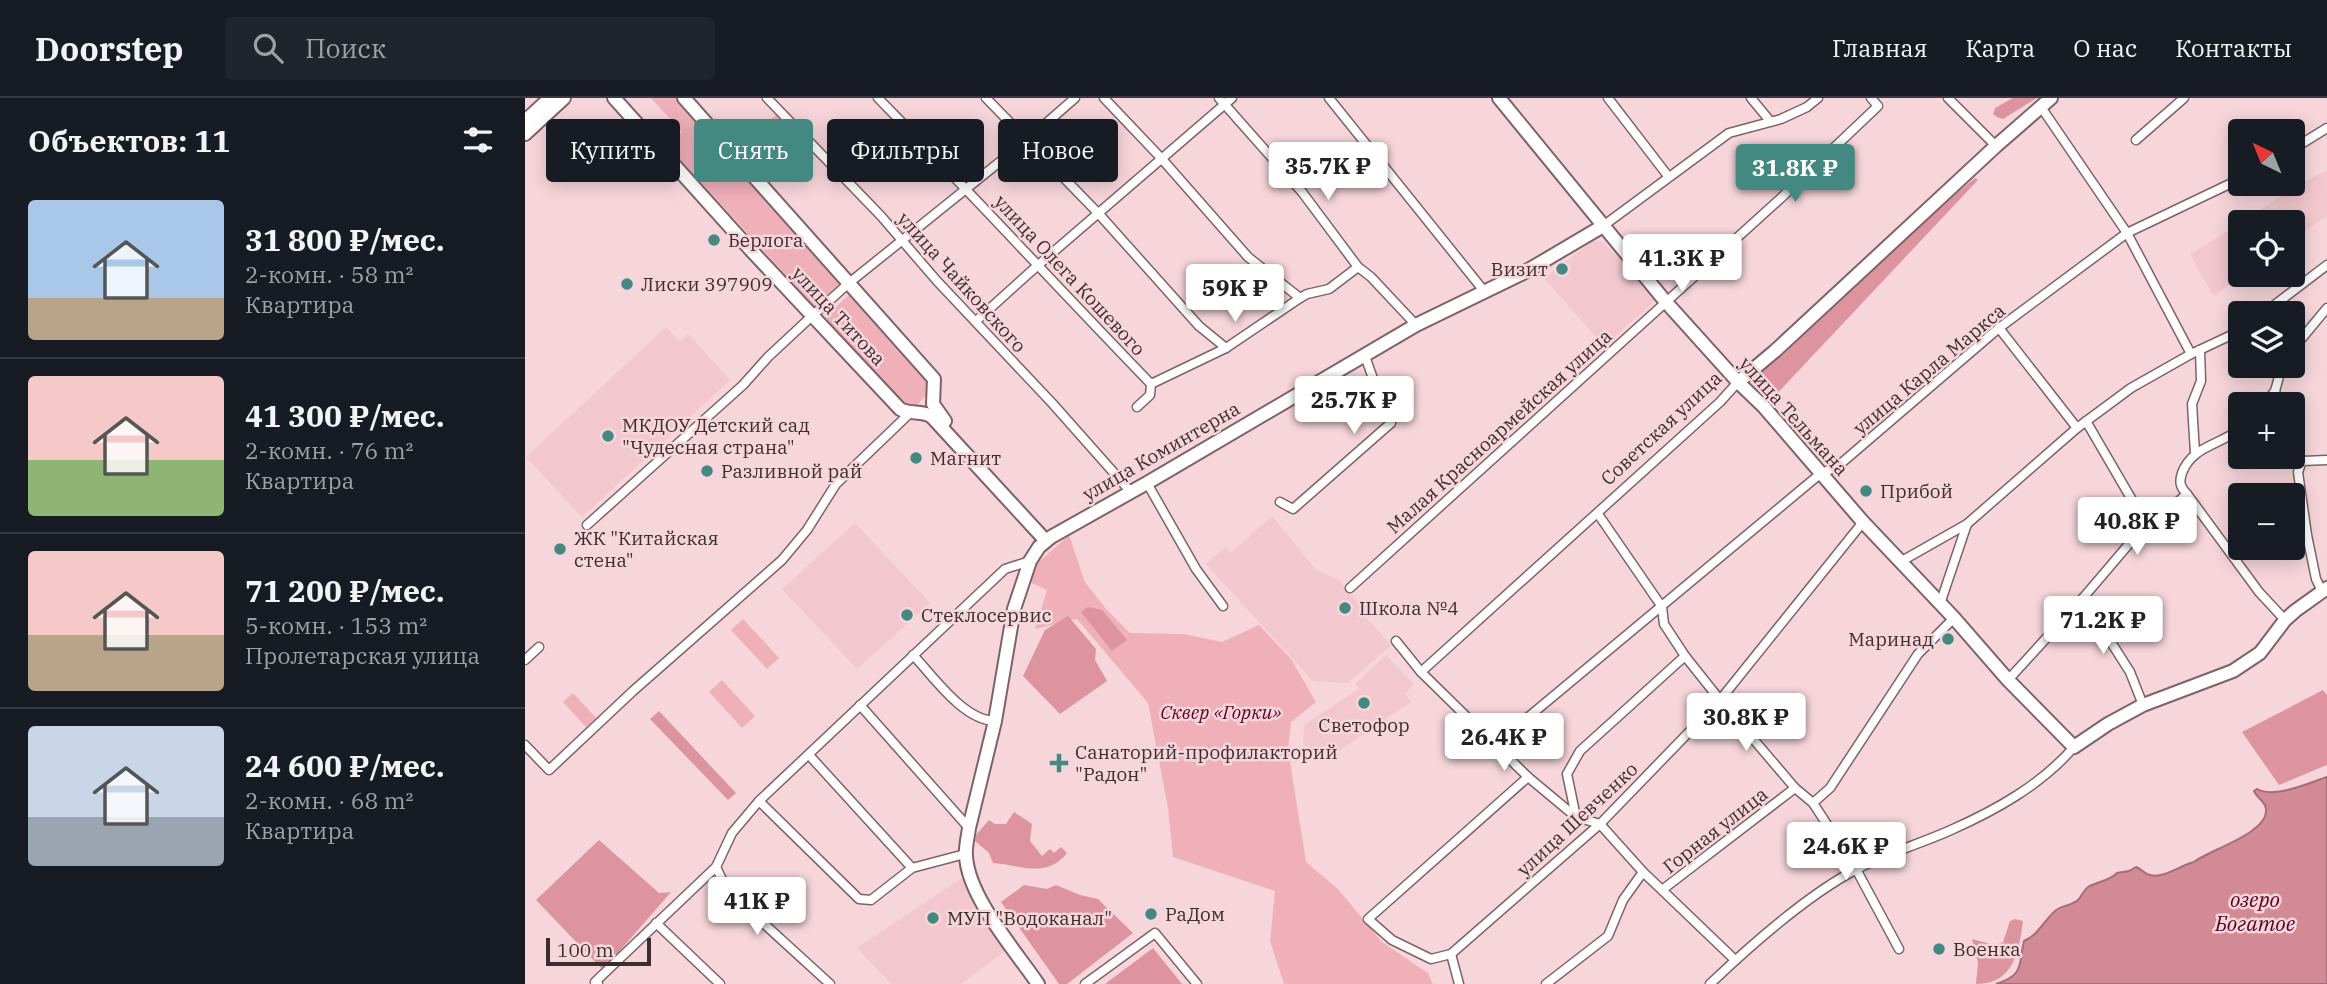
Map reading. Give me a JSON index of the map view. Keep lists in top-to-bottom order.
{
  "streets": {
    "street": [
      "улица Олега Кошевого",
      "улица Чайковского",
      "улица Титова",
      "улица Карла Маркса",
      "улица Тельмана",
      "Советская улица",
      "Малая Красноармейская улица",
      "улица Коминтерна",
      "улица Шевченко",
      "Горная улица"
    ]
  },
  "crossings": [
    ["улица Чайковского", "улица Коминтерна"],
    ["улица Титова", "улица Коминтерна"],
    ["улица Карла Маркса", "улица Тельмана"],
    ["улица Тельмана", "Советская улица"],
    ["улица Тельмана", "Малая Красноармейская улица"],
    ["улица Тельмана", "улица Коминтерна"],
    ["улица Тельмана", "улица Шевченко"],
    ["улица Шевченко", "Горная улица"]
  ],
  "water": ["озеро Богатое"],
  "parks": ["Сквер «Горки»"],
  "places": {
    "other": [
      "Берлога",
      "Визит",
      "Лиски 397909",
      "МКДОУ Детский сад \"Чудесная страна\"",
      "Магнит",
      "Разливной рай",
      "Прибой",
      "ЖК \"Китайская стена\"",
      "Школа №4",
      "Стеклосервис",
      "Маринад",
      "Светофор",
      "РаДом",
      "МУП \"Водоканал\"",
      "Военка"
    ],
    "health": ["Санаторий-профилакторий \"Радон\""]
  },
  "scale_bar": "100 m",
  "north": "top left",
  "page": {
    "header": "Doorstep",
    "search": "Поиск",
    "nav": [
      "Главная",
      "Карта",
      "О нас",
      "Контакты"
    ],
    "heading": "Объектов: 11",
    "map_buttons": ["+", "−"],
    "chip": [
      "Купить",
      "Снять",
      "Фильтры",
      "Новое"
    ],
    "price": [
      "35.7K ₽",
      "31.8K ₽",
      "41.3K ₽",
      "59K ₽",
      "25.7K ₽",
      "40.8K ₽",
      "71.2K ₽",
      "30.8K ₽",
      "26.4K ₽",
      "24.6K ₽",
      "41K ₽"
    ],
    "list": [
      {
        "name": "31 800 ₽/мес.",
        "note": "2-комн. · 58 m² · Квартира"
      },
      {
        "name": "41 300 ₽/мес.",
        "note": "2-комн. · 76 m² · Квартира"
      },
      {
        "name": "71 200 ₽/мес.",
        "note": "5-комн. · 153 m² · Пролетарская улица"
      },
      {
        "name": "24 600 ₽/мес.",
        "note": "2-комн. · 68 m² · Квартира"
      }
    ],
    "scale": "100 m"
  }
}
